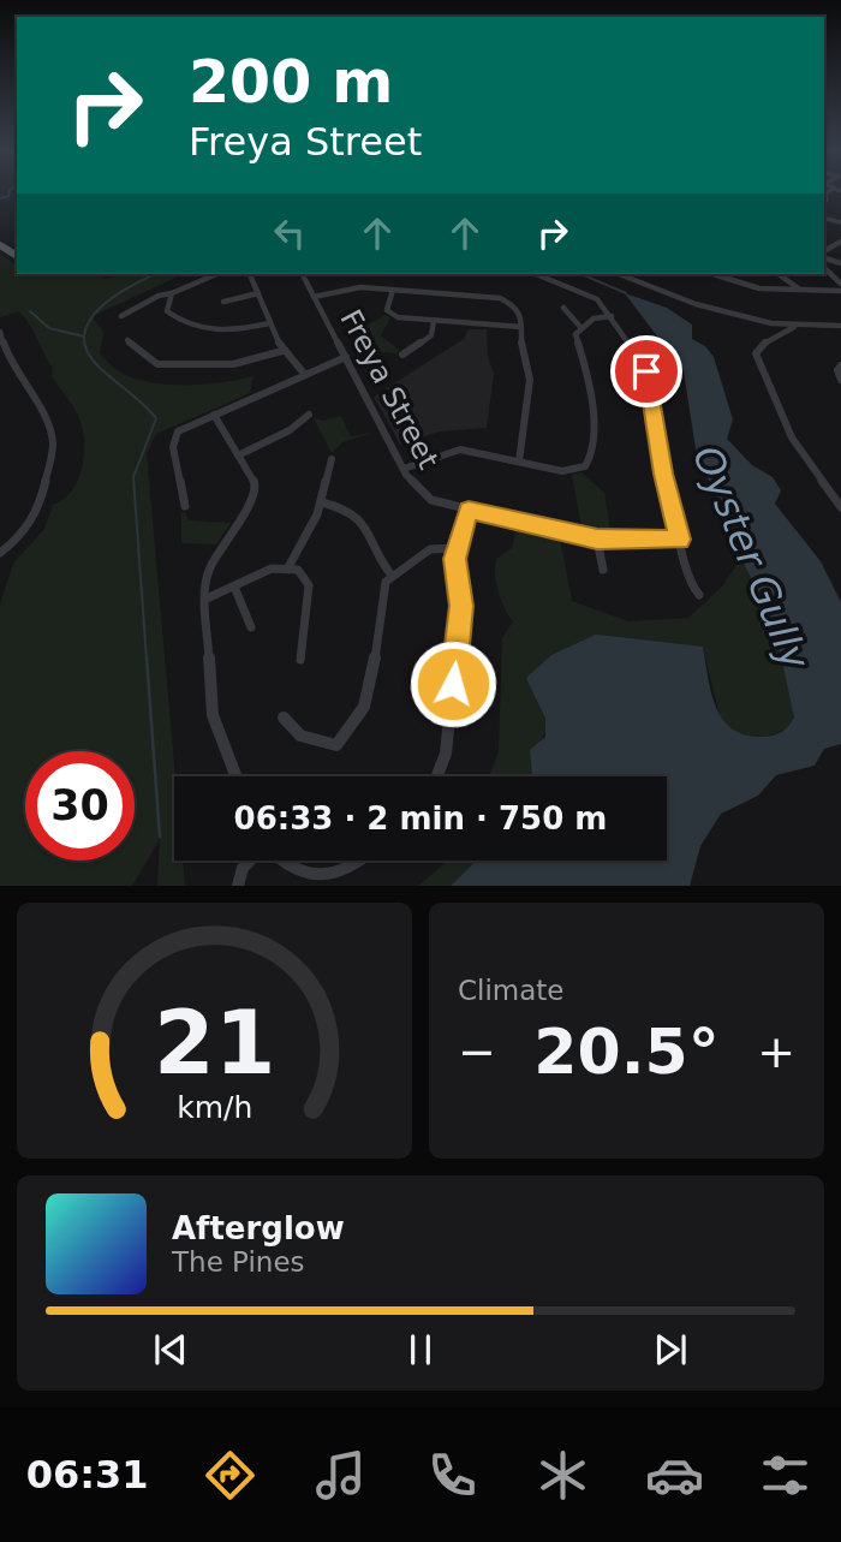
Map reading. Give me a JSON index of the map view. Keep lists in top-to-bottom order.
{
  "streets": {
    "street": ["Freya Street"]
  },
  "water": ["Oyster Gully"],
  "page": {
    "turn": ["200 m", "Freya Street"],
    "limit": "30",
    "trip": "06:33 · 2 min · 750 m",
    "tile": "Climate",
    "heat": ["−", "20.5°", "+"],
    "song": ["Afterglow", "The Pines"],
    "tabs": "06:31",
    "gauge": ["21", "km/h"]
  }
}
